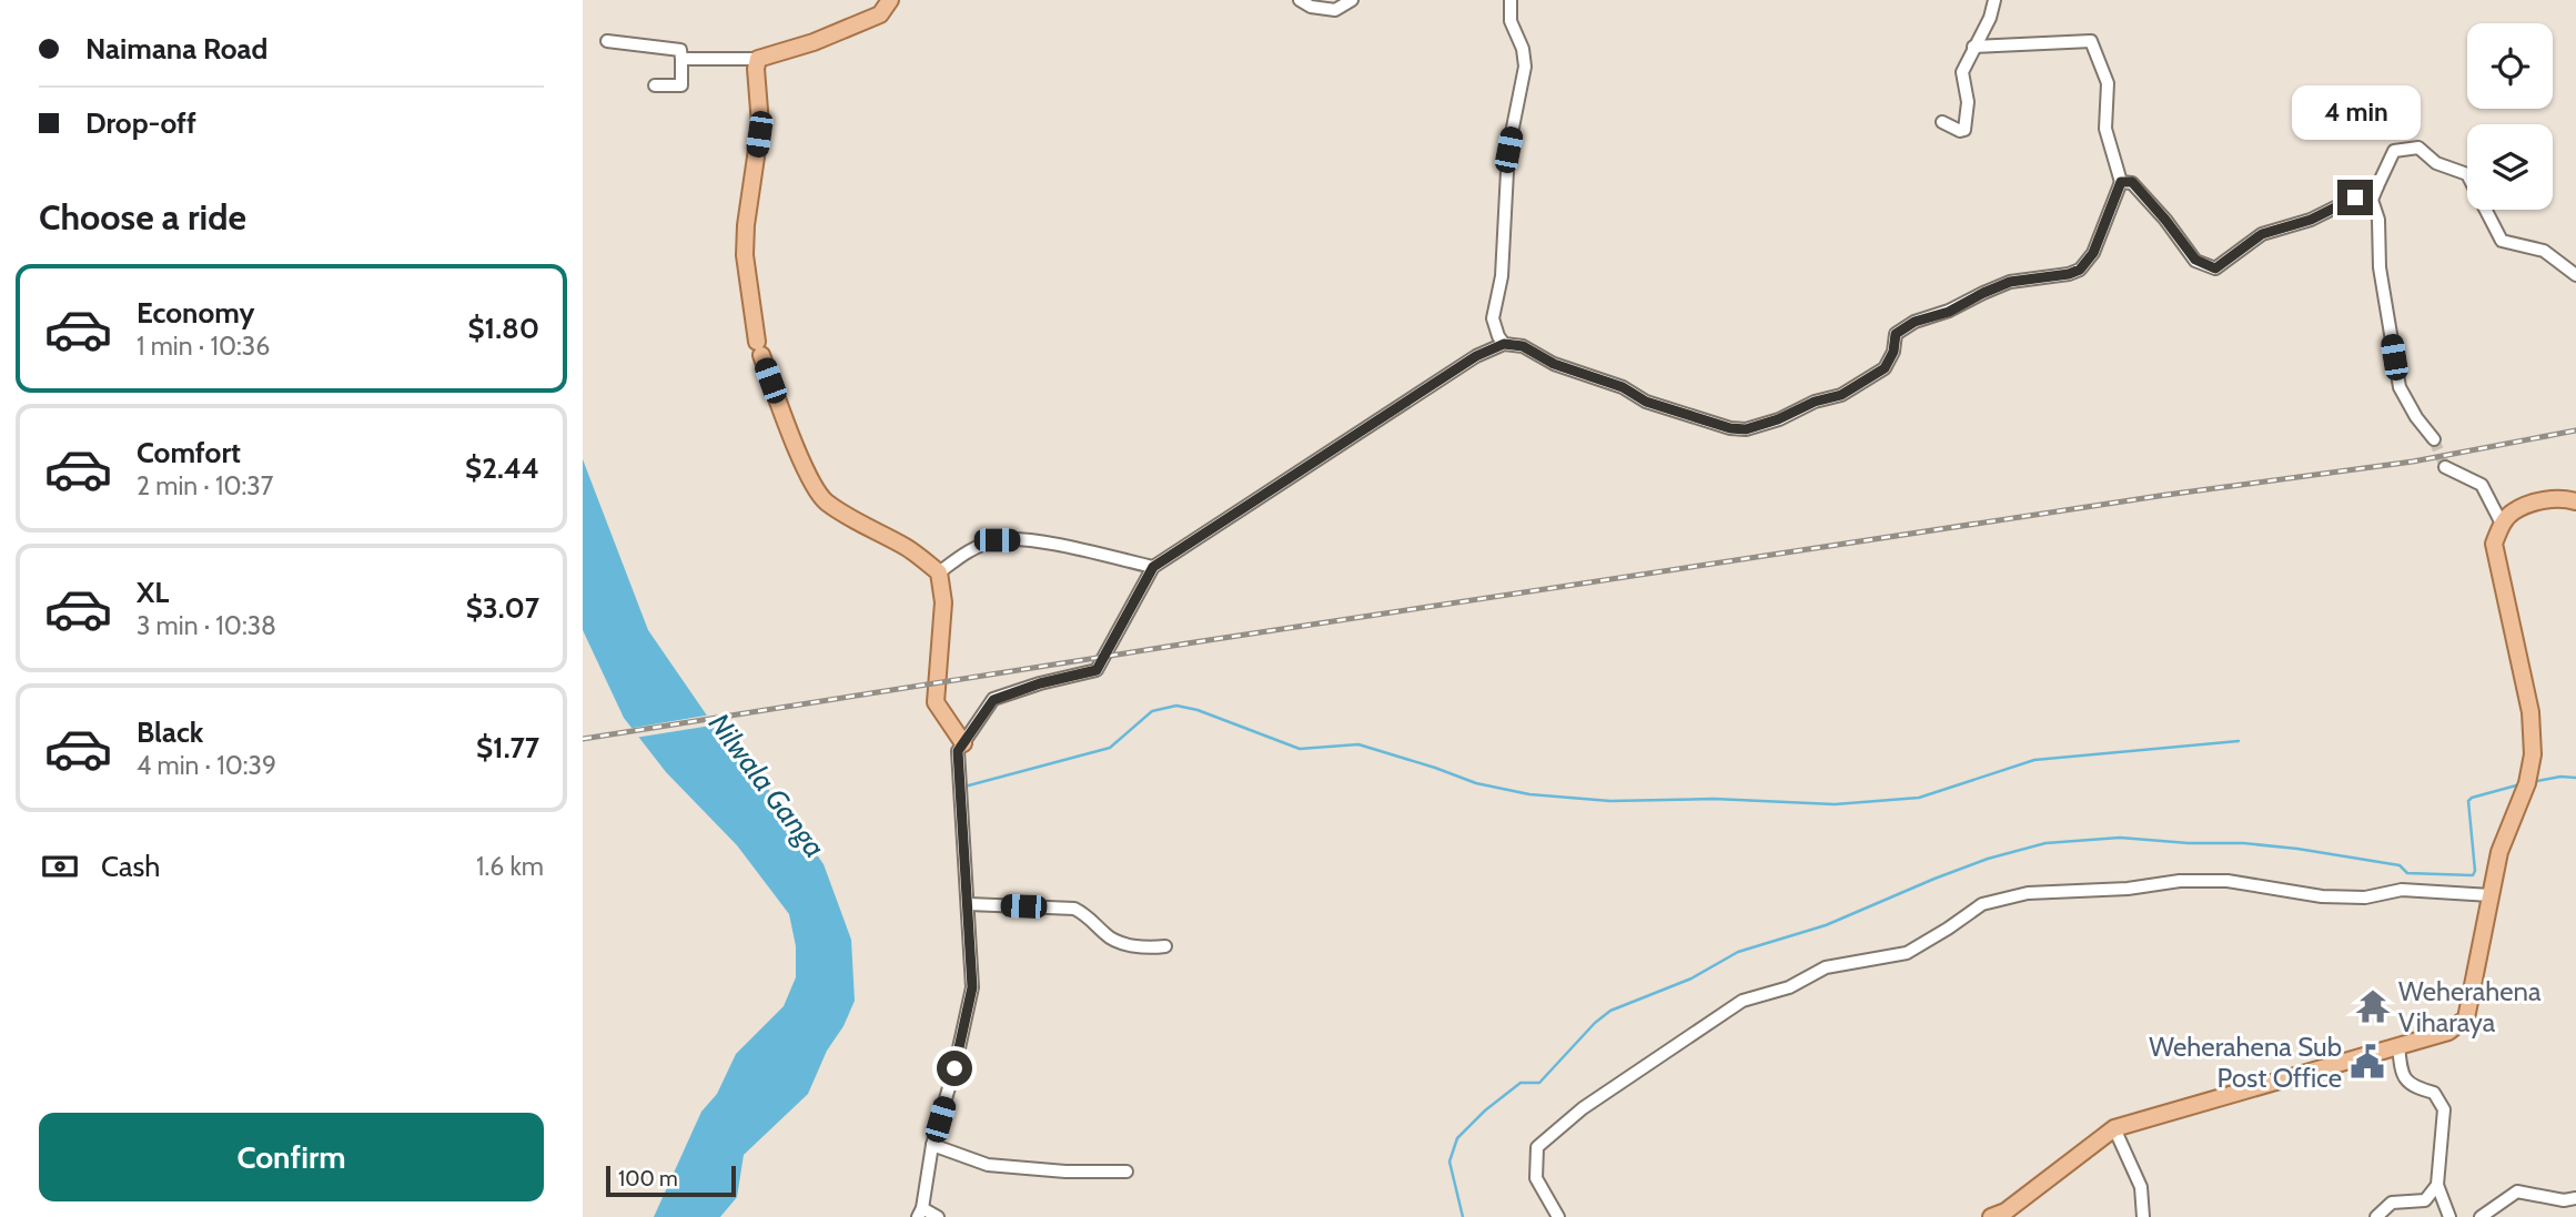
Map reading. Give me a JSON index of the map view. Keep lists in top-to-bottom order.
{
  "water": ["Nilwala Ganga"],
  "places": {
    "temple": ["Weherahena Viharaya"],
    "public building": ["Weherahena Sub Post Office"]
  },
  "scale_bar": "100 m",
  "page": {
    "banner": ["Naimana Road", "Drop-off"],
    "bubble": "4 min",
    "heading": "Choose a ride",
    "list": [
      {
        "name": "Economy",
        "note": "1 min · 10:36",
        "value": "$1.80"
      },
      {
        "name": "Comfort",
        "note": "2 min · 10:37",
        "value": "$2.44"
      },
      {
        "name": "XL",
        "note": "3 min · 10:38",
        "value": "$3.07"
      },
      {
        "name": "Black",
        "note": "4 min · 10:39",
        "value": "$1.77"
      }
    ],
    "pay": ["Cash", "1.6 km"],
    "buttons": "Confirm",
    "scale": "100 m"
  }
}
